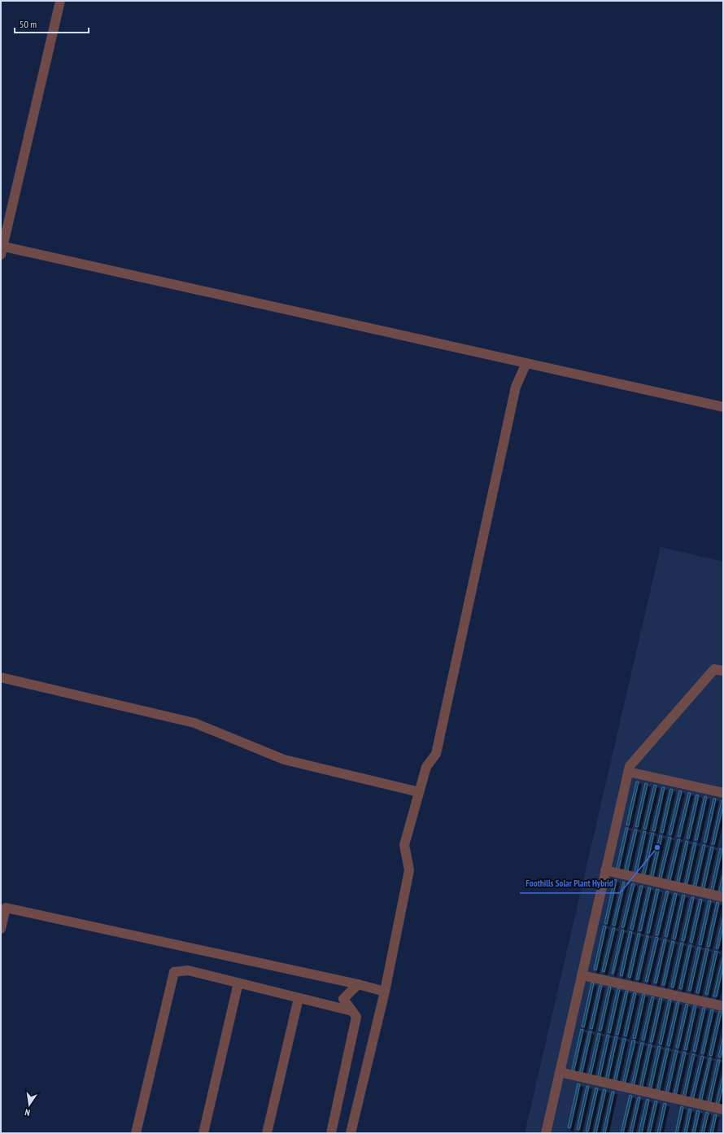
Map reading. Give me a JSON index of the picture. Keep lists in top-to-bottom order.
{
  "places": ["Foothills Solar Plant Hybrid"],
  "scale_bar": "50 m",
  "north": "bottom"
}
